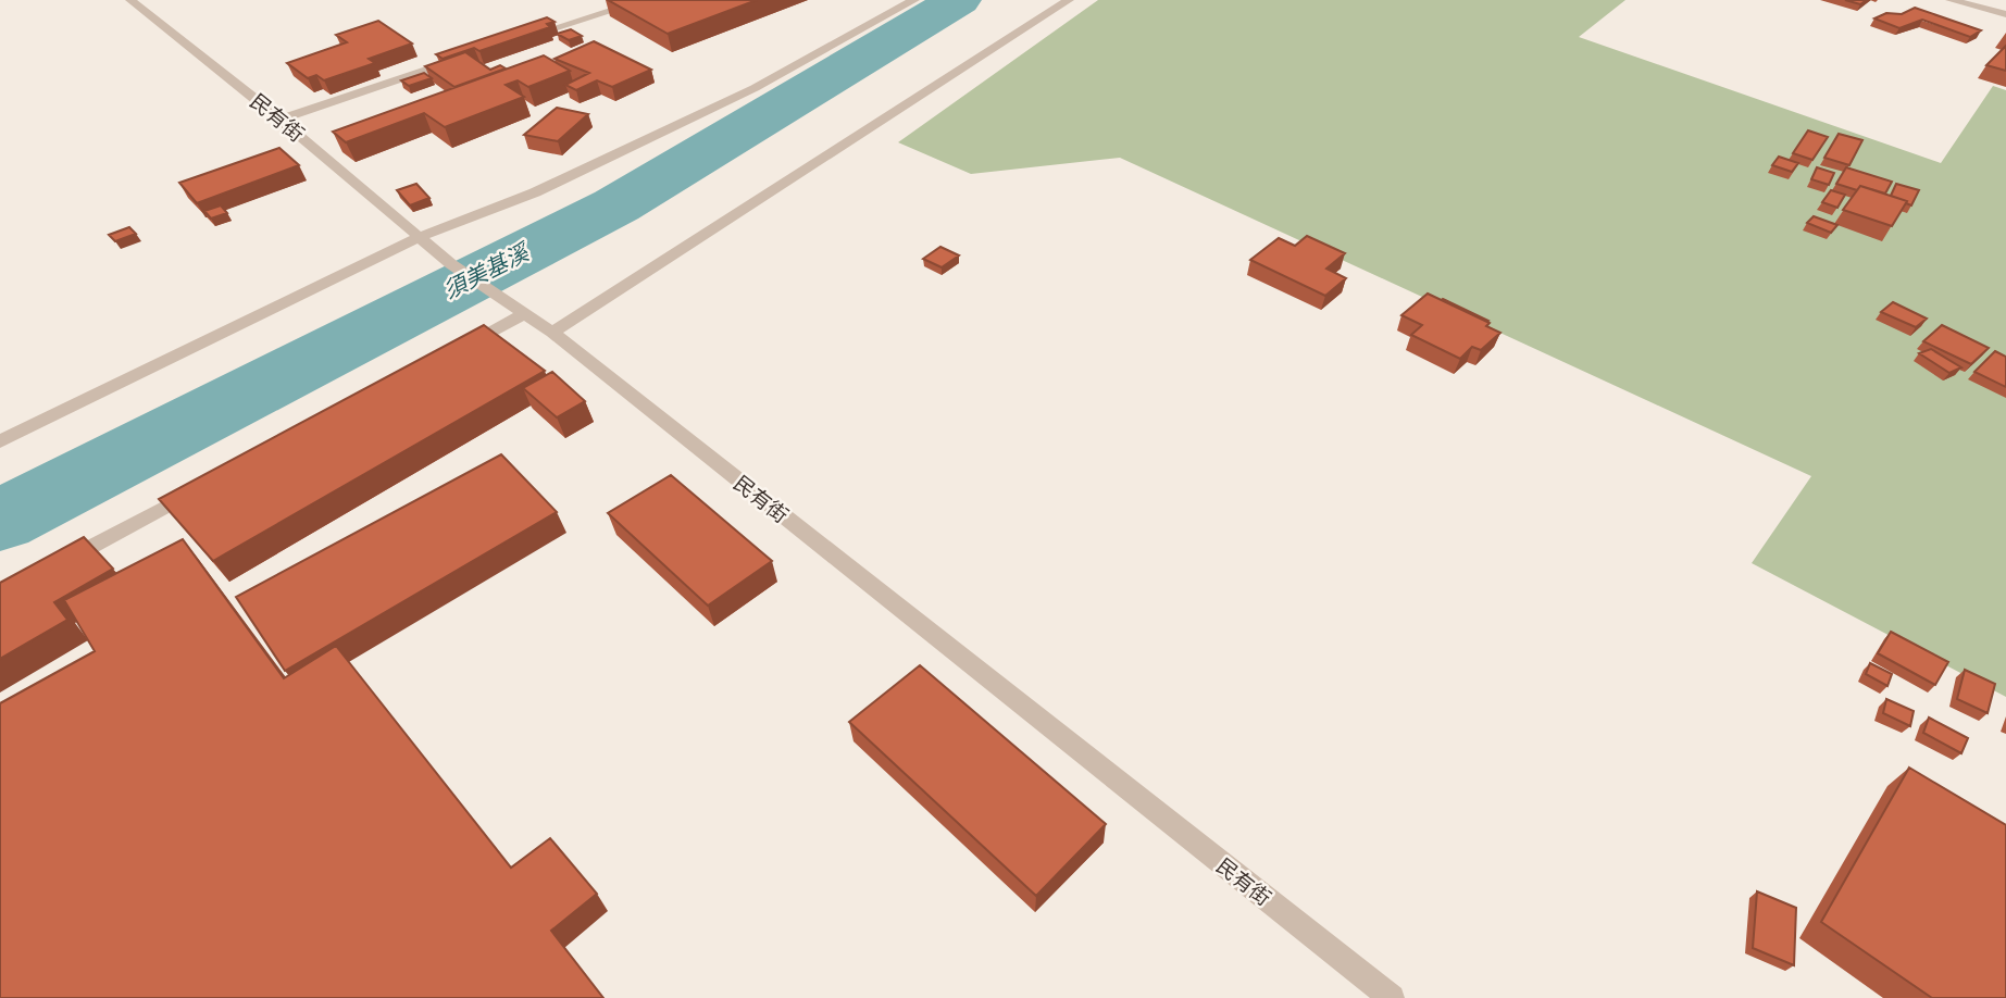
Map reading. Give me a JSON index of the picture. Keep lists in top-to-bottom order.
{
  "streets": {
    "street": ["民有街"]
  },
  "water": ["須美基溪"]
}
